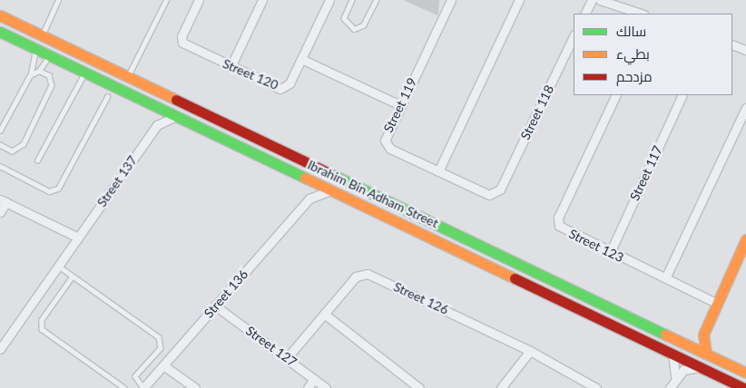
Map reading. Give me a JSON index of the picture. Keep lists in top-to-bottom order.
{
  "streets": {
    "street": [
      "Street 120",
      "Street 119",
      "Street 118",
      "Street 117",
      "Street 137",
      "Ibrahim Bin Adham Street",
      "Street 123",
      "Street 136",
      "Street 126",
      "Street 127"
    ]
  },
  "crossings": [
    ["Street 119", "Street 118"],
    ["Street 117", "Street 123"],
    ["Street 137", "Ibrahim Bin Adham Street"],
    ["Ibrahim Bin Adham Street", "Street 136"],
    ["Street 136", "Street 127"],
    ["Street 126", "Street 127"]
  ],
  "legend": ["سالك", "بطيء", "مزدحم"]
}
